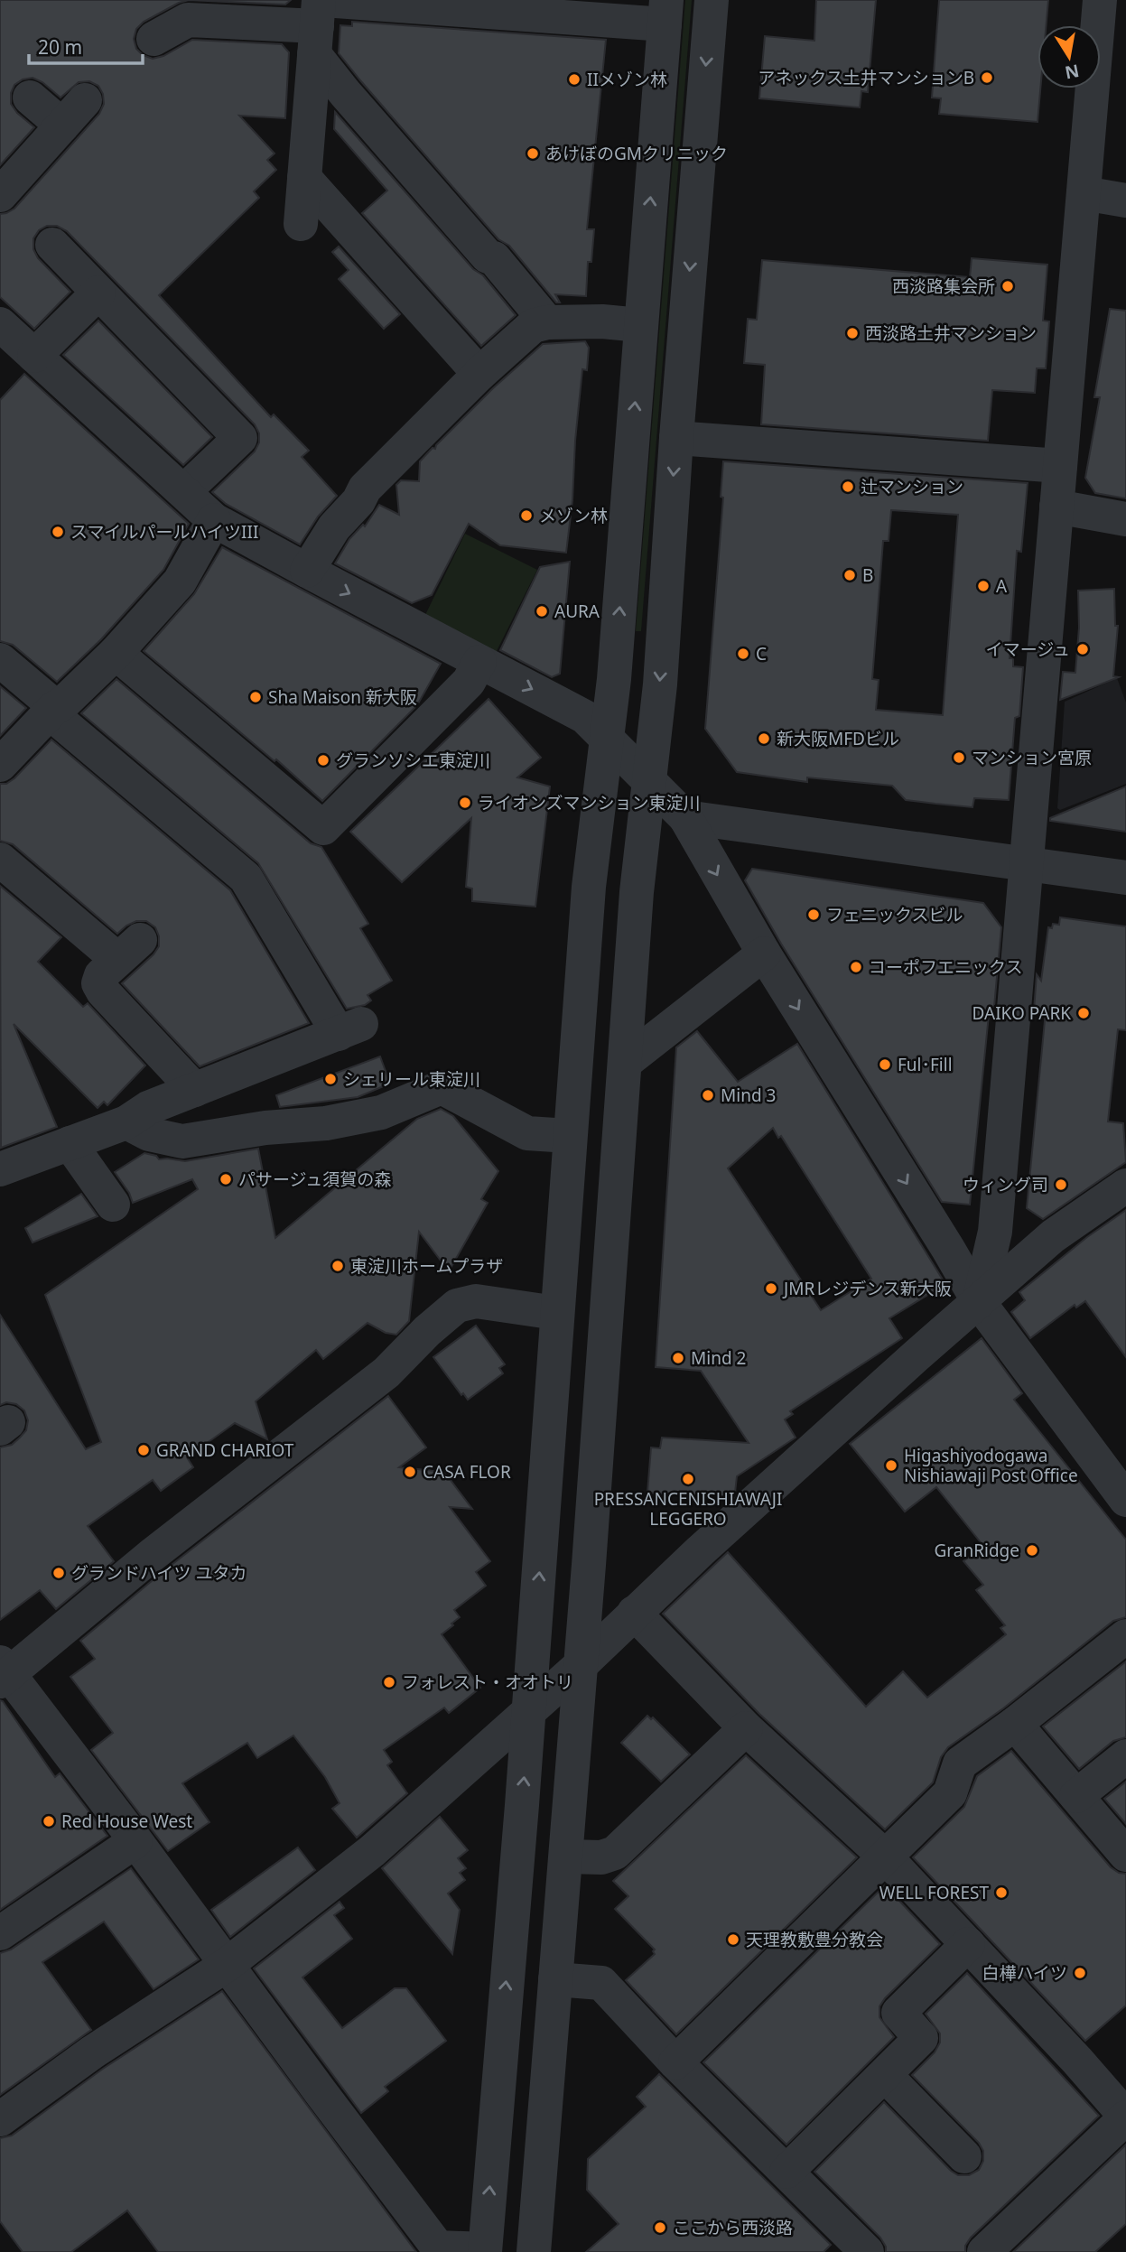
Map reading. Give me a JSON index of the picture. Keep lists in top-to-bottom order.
{
  "places": [
    "アネックス土井マンションB",
    "IIメゾン林",
    "あけぼのGMクリニック",
    "西淡路集会所",
    "西淡路土井マンション",
    "辻マンション",
    "メゾン林",
    "スマイルパールハイツIII",
    "B",
    "A",
    "AURA",
    "イマージュ",
    "C",
    "Sha Maison 新大阪",
    "新大阪MFDビル",
    "マンション宮原",
    "グランソシエ東淀川",
    "ライオンズマンション東淀川",
    "フェニックスビル",
    "コーポフエニックス",
    "DAIKO PARK",
    "Ful･Fill",
    "シェリール東淀川",
    "Mind 3",
    "パサージュ須賀の森",
    "ウィング司",
    "東淀川ホームプラザ",
    "JMRレジデンス新大阪",
    "Mind 2",
    "GRAND CHARIOT",
    "Higashiyodogawa Nishiawaji Post Office",
    "CASA FLOR",
    "PRESSANCENISHIAWAJI LEGGERO",
    "GranRidge",
    "グランドハイツ ユタカ",
    "フォレスト・オオトリ",
    "Red House West",
    "WELL FOREST",
    "天理教敷豊分教会",
    "白樺ハイツ",
    "ここから西淡路"
  ],
  "scale_bar": "20 m",
  "north": "bottom"
}
